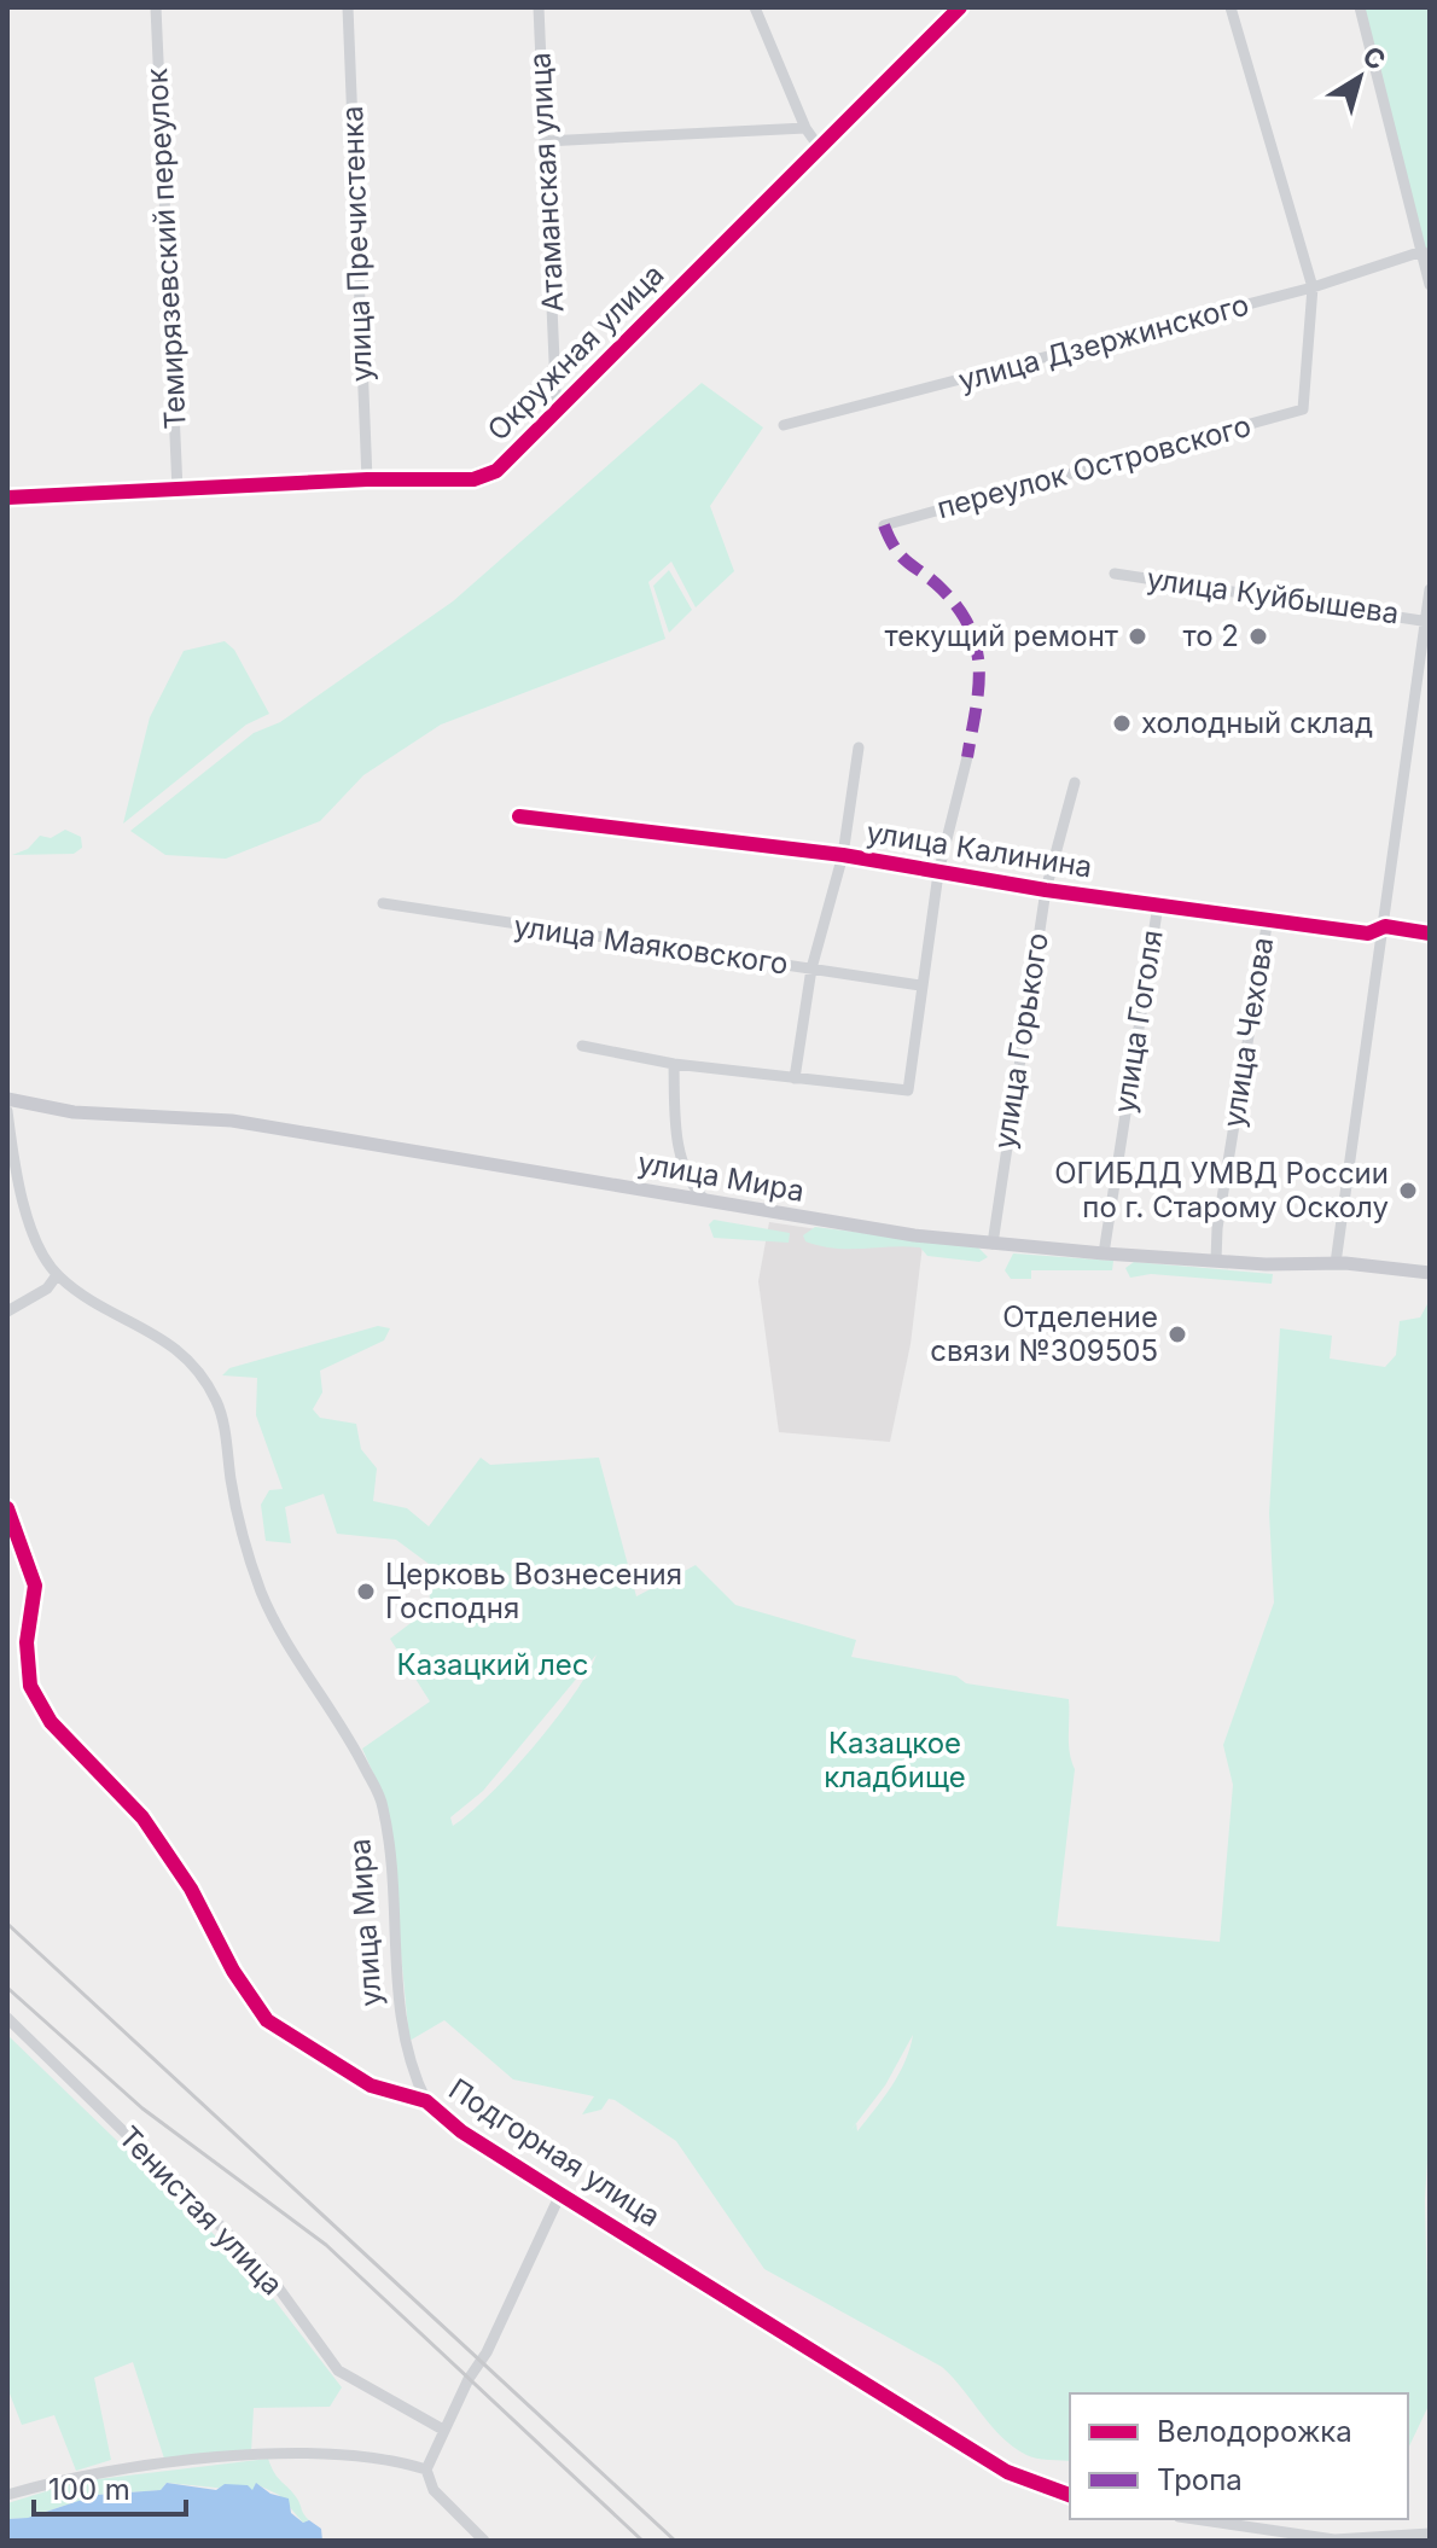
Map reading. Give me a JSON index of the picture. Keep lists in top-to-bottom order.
{
  "streets": {
    "main road": ["улица Мира"],
    "street": [
      "Атаманская улица",
      "улица Пречистенка",
      "Темирязевский переулок",
      "улица Дзержинского",
      "Окружная улица",
      "переулок Островского",
      "улица Куйбышева",
      "улица Калинина",
      "улица Маяковского",
      "улица Гоголя",
      "улица Чехова",
      "улица Горького",
      "Подгорная улица",
      "Тенистая улица"
    ]
  },
  "crossings": [
    ["Атаманская улица", "Окружная улица"],
    ["улица Пречистенка", "Окружная улица"],
    ["Темирязевский переулок", "Окружная улица"],
    ["улица Дзержинского", "переулок Островского"],
    ["улица Калинина", "улица Гоголя"],
    ["улица Калинина", "улица Чехова"],
    ["улица Калинина", "улица Горького"],
    ["улица Гоголя", "улица Мира"],
    ["улица Чехова", "улица Мира"],
    ["улица Горького", "улица Мира"],
    ["улица Мира", "Подгорная улица"]
  ],
  "parks": ["Казацкий лес", "Казацкое кладбище"],
  "places": [
    "текущий ремонт",
    "то 2",
    "холодный склад",
    "ОГИБДД УМВД России по г. Старому Осколу",
    "Отделение связи №309505",
    "Церковь Вознесения Господня"
  ],
  "legend": ["Велодорожка", "Тропа"],
  "scale_bar": "100 m",
  "north": "top right"
}
